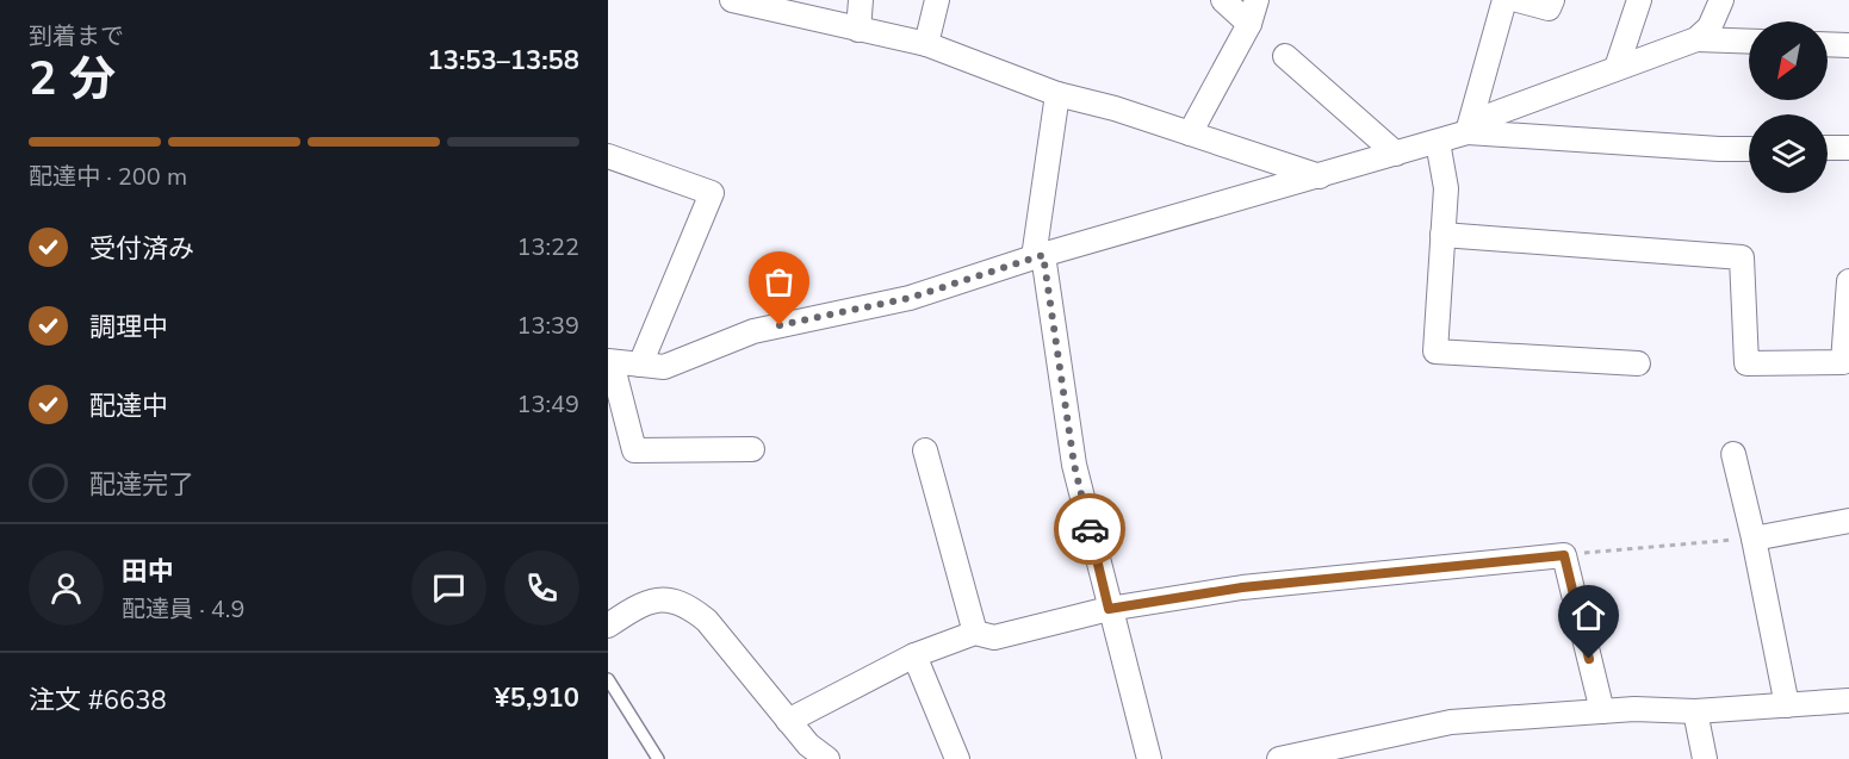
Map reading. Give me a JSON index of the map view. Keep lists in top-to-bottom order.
{
  "north": "bottom left",
  "page": {
    "heading": ["2 分", "到着まで", "13:53–13:58"],
    "panel": [
      "田中",
      "配達員 · 4.9",
      "注文 #6638",
      "¥5,910"
    ],
    "bar": "配達中 · 200 m",
    "list": [
      ["受付済み", "13:22"],
      ["調理中", "13:39"],
      ["配達中", "13:49"],
      "配達完了"
    ]
  }
}
